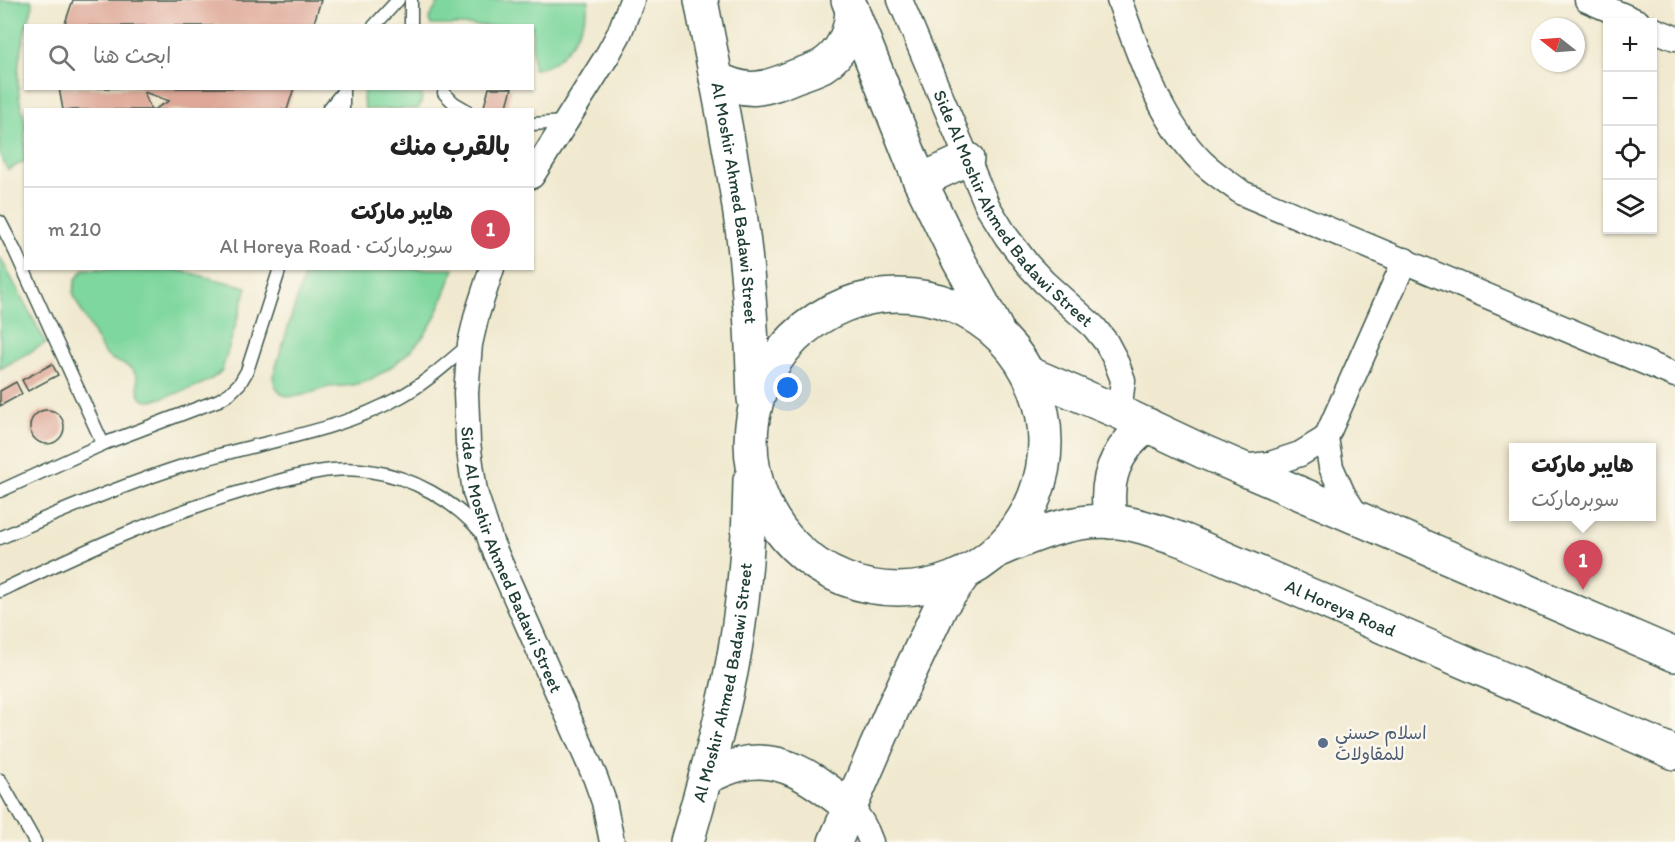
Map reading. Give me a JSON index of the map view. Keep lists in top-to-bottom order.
{
  "streets": {
    "street": ["Al Moshir Ahmed Badawi Street", "Side Al Moshir Ahmed Badawi Street", "Al Horeya Road"]
  },
  "places": ["اسلام حسني للمقاولات"],
  "north": "left",
  "page": {
    "map_buttons": ["+", "−"],
    "search": "ابحث هنا",
    "heading": "بالقرب منك",
    "list": [
      {
        "mark": "1",
        "name": "هايبر ماركت",
        "note": "سوبرماركت · Al Horeya Road",
        "value": "210 m"
      }
    ],
    "popup": ["هايبر ماركت", "سوبرماركت"],
    "pins": "1"
  }
}
